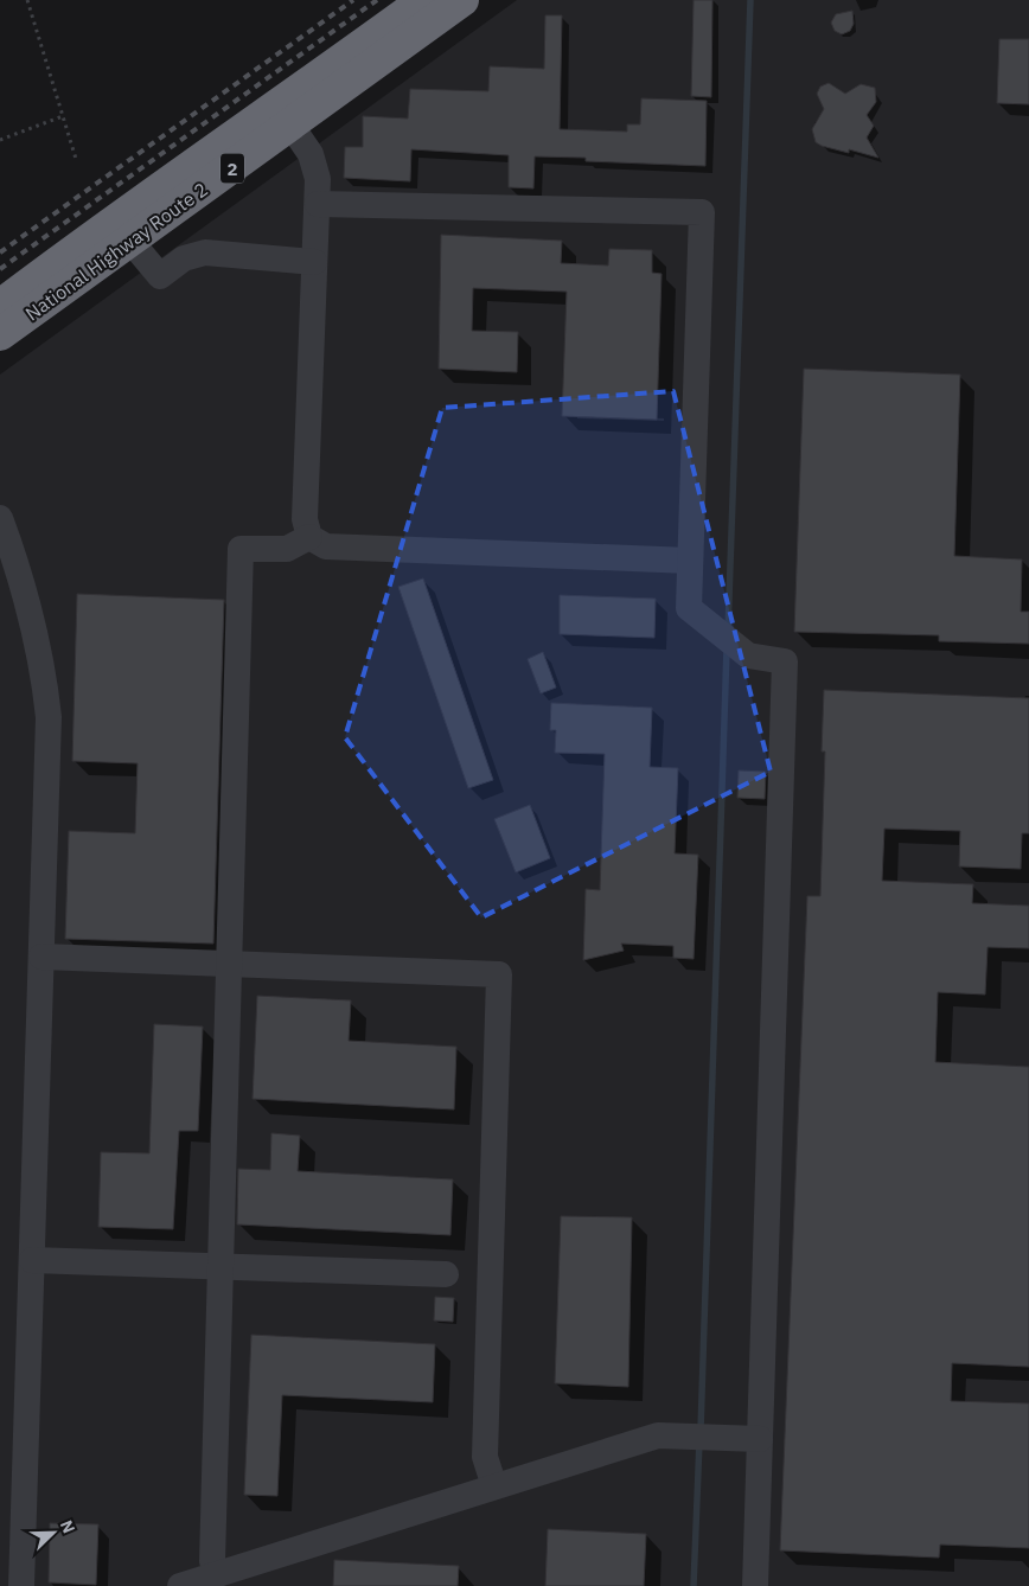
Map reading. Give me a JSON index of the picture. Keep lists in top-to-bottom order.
{
  "streets": {
    "highway": ["2", "National Highway Route 2"]
  },
  "north": "top right"
}
